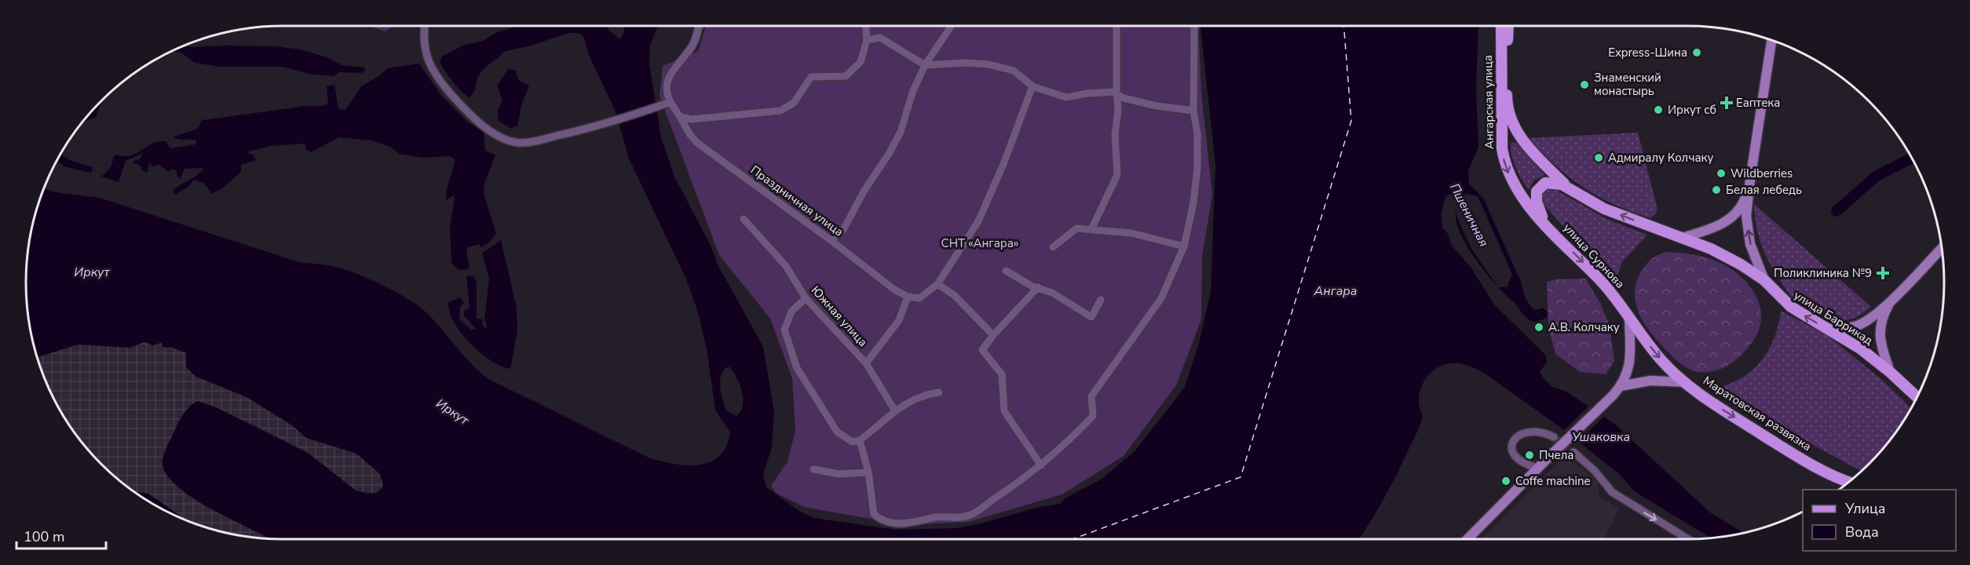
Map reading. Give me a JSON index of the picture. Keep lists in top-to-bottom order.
{
  "streets": {
    "main road": [
      "Ангарская улица",
      "улица Сурнова",
      "улица Баррикад",
      "Маратовская развязка"
    ],
    "street": ["Праздничная улица", "Южная улица"]
  },
  "crossings": [
    ["Ангарская улица", "улица Сурнова"],
    ["улица Сурнова", "Маратовская развязка"]
  ],
  "one_way": ["улица Баррикад", "Маратовская развязка"],
  "water": [
    "Пшеничная",
    "Иркут",
    "Ангара",
    "Ушаковка"
  ],
  "parks": ["СНТ «Ангара»"],
  "places": {
    "other": [
      "Express-Шина",
      "Знаменский монастырь",
      "Иркут сб",
      "Адмиралу Колчаку",
      "Wildberries",
      "Белая лебедь",
      "А.В. Колчаку",
      "Пчела",
      "Coffe machine"
    ],
    "health": ["Еаптека", "Поликлиника №9"]
  },
  "legend": ["Улица", "Вода"],
  "scale_bar": "100 m"
}
